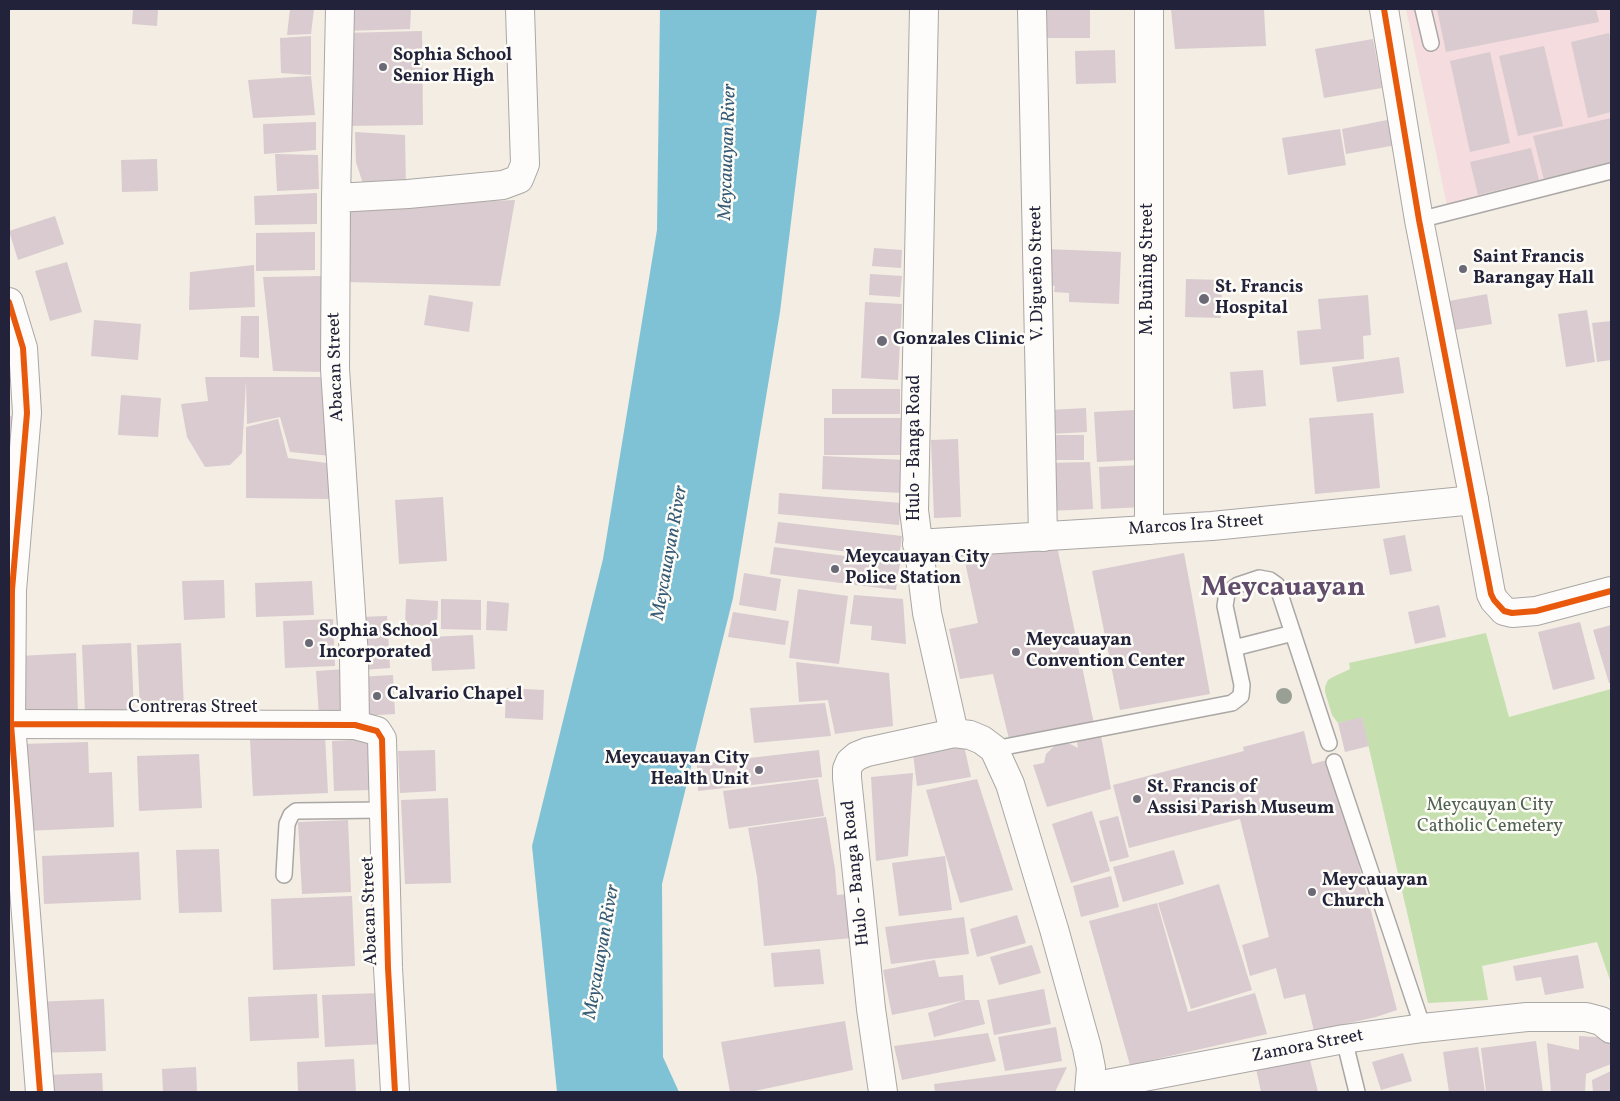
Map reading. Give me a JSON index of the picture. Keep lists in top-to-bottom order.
{
  "streets": {
    "street": [
      "M. Buñing Street",
      "V. Digueño Street",
      "Abacan Street",
      "Hulo - Banga Road",
      "Marcos Ira Street",
      "Contreras Street",
      "Zamora Street"
    ]
  },
  "crossings": [
    ["M. Buñing Street", "Marcos Ira Street"],
    ["V. Digueño Street", "Marcos Ira Street"],
    ["Abacan Street", "Contreras Street"],
    ["Hulo - Banga Road", "Marcos Ira Street"]
  ],
  "districts": ["Meycauayan"],
  "water": ["Meycauayan River"],
  "parks": ["Meycauyan City Catholic Cemetery"],
  "places": [
    "Sophia School Senior High",
    "Saint Francis Barangay Hall",
    "St. Francis Hospital",
    "Gonzales Clinic",
    "Meycauayan City Police Station",
    "Sophia School Incorporated",
    "Meycauayan Convention Center",
    "Calvario Chapel",
    "Meycauayan City Health Unit",
    "St. Francis of Assisi Parish Museum",
    "Meycauayan Church"
  ]
}
